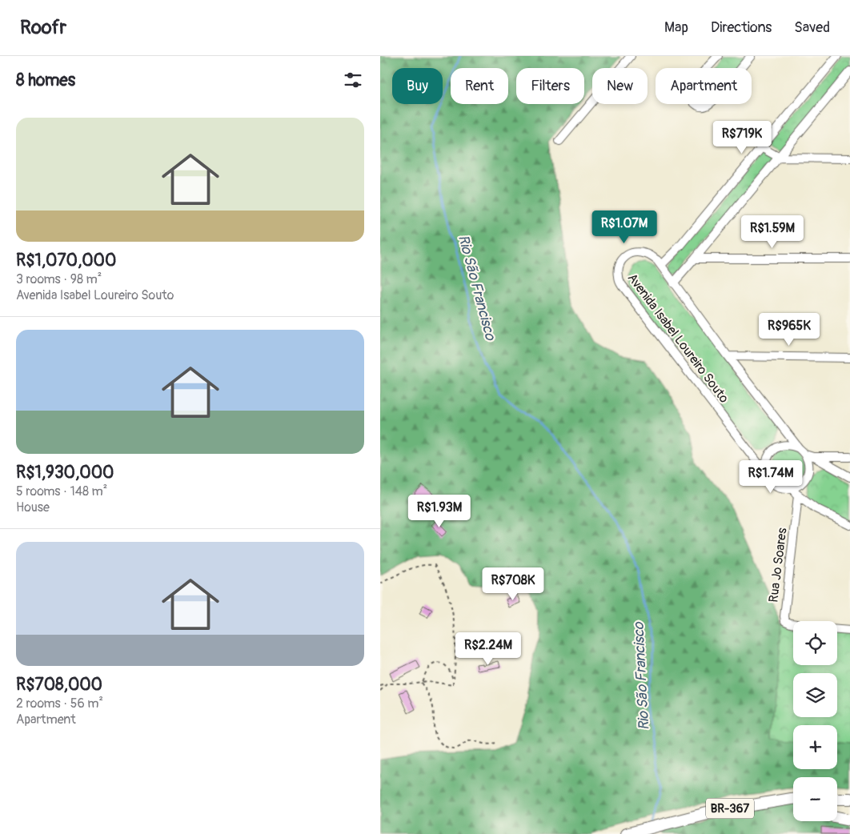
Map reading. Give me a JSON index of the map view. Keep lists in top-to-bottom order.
{
  "streets": {
    "main road": ["BR-367"],
    "street": ["Avenida Isabel Loureiro Souto", "Rua Jo Soares"]
  },
  "water": ["Rio São Francisco"],
  "page": {
    "header": "Roofr",
    "nav": ["Map", "Directions", "Saved"],
    "heading": "8 homes",
    "chip": [
      "Buy",
      "Rent",
      "Filters",
      "New",
      "Apartment"
    ],
    "list": [
      {
        "name": "R$1,070,000",
        "note": "3 rooms · 98 m² · Avenida Isabel Loureiro Souto"
      },
      {
        "name": "R$1,930,000",
        "note": "5 rooms · 148 m² · House"
      },
      {
        "name": "R$708,000",
        "note": "2 rooms · 56 m² · Apartment"
      }
    ],
    "price": [
      "R$719K",
      "R$1.07M",
      "R$1.59M",
      "R$965K",
      "R$1.74M",
      "R$1.93M",
      "R$708K",
      "R$2.24M"
    ],
    "map_buttons": ["+", "−"]
  }
}
